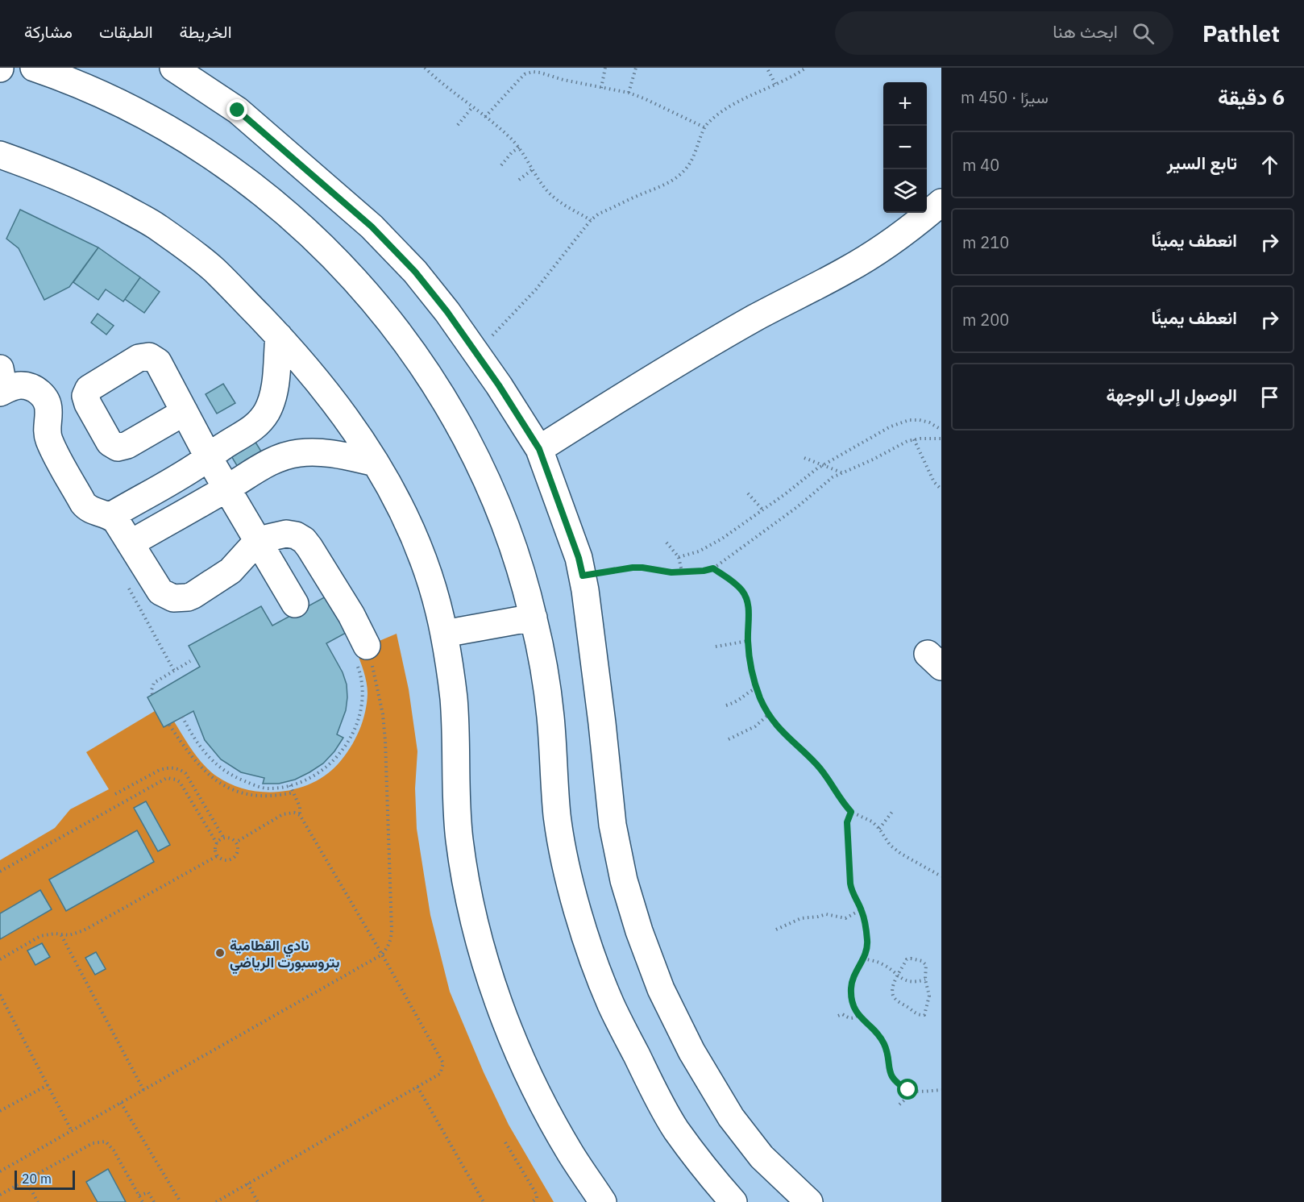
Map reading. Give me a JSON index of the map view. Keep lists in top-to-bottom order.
{
  "places": ["نادي القطامية بتروسبورت الرياضي"],
  "scale_bar": "20 m",
  "page": {
    "header": "Pathlet",
    "search": "ابحث هنا",
    "nav": ["الخريطة", "الطبقات", "مشاركة"],
    "heading": ["6 دقيقة", "سيرًا · 450 m"],
    "map_buttons": ["+", "−"],
    "list": [
      ["تابع السير", "40 m"],
      ["انعطف يمينًا", "210 m"],
      ["انعطف يمينًا", "200 m"],
      "الوصول إلى الوجهة"
    ],
    "scale": "20 m"
  }
}
